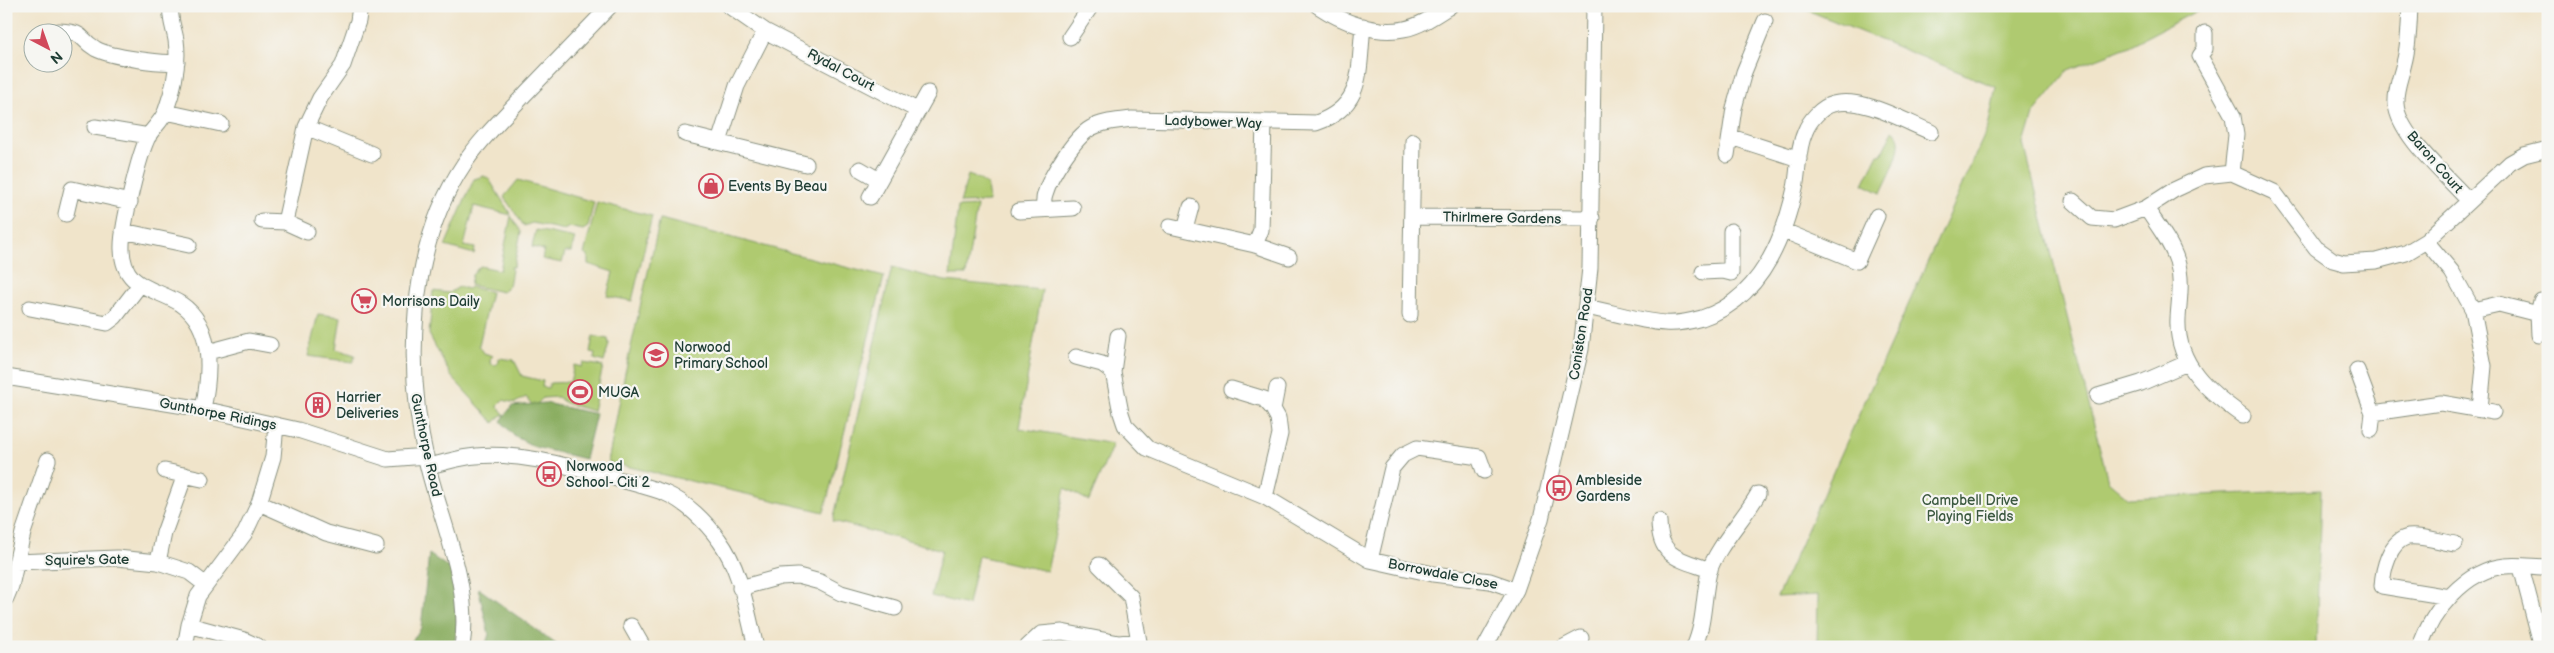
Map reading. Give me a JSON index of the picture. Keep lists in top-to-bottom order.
{
  "streets": {
    "street": [
      "Rydal Court",
      "Ladybower Way",
      "Baron Court",
      "Thirlmere Gardens",
      "Coniston Road",
      "Gunthorpe Ridings",
      "Gunthorpe Road",
      "Squire's Gate",
      "Borrowdale Close"
    ]
  },
  "crossings": [
    ["Thirlmere Gardens", "Coniston Road"],
    ["Coniston Road", "Borrowdale Close"],
    ["Gunthorpe Ridings", "Gunthorpe Road"]
  ],
  "parks": ["Campbell Drive Playing Fields"],
  "places": {
    "shop": ["Events By Beau"],
    "supermarket": ["Morrisons Daily"],
    "school or university": ["Norwood Primary School"],
    "sports": ["MUGA"],
    "building": ["Harrier Deliveries"],
    "bus stop": ["Norwood School- Citi 2", "Ambleside Gardens"]
  },
  "north": "bottom right"
}
